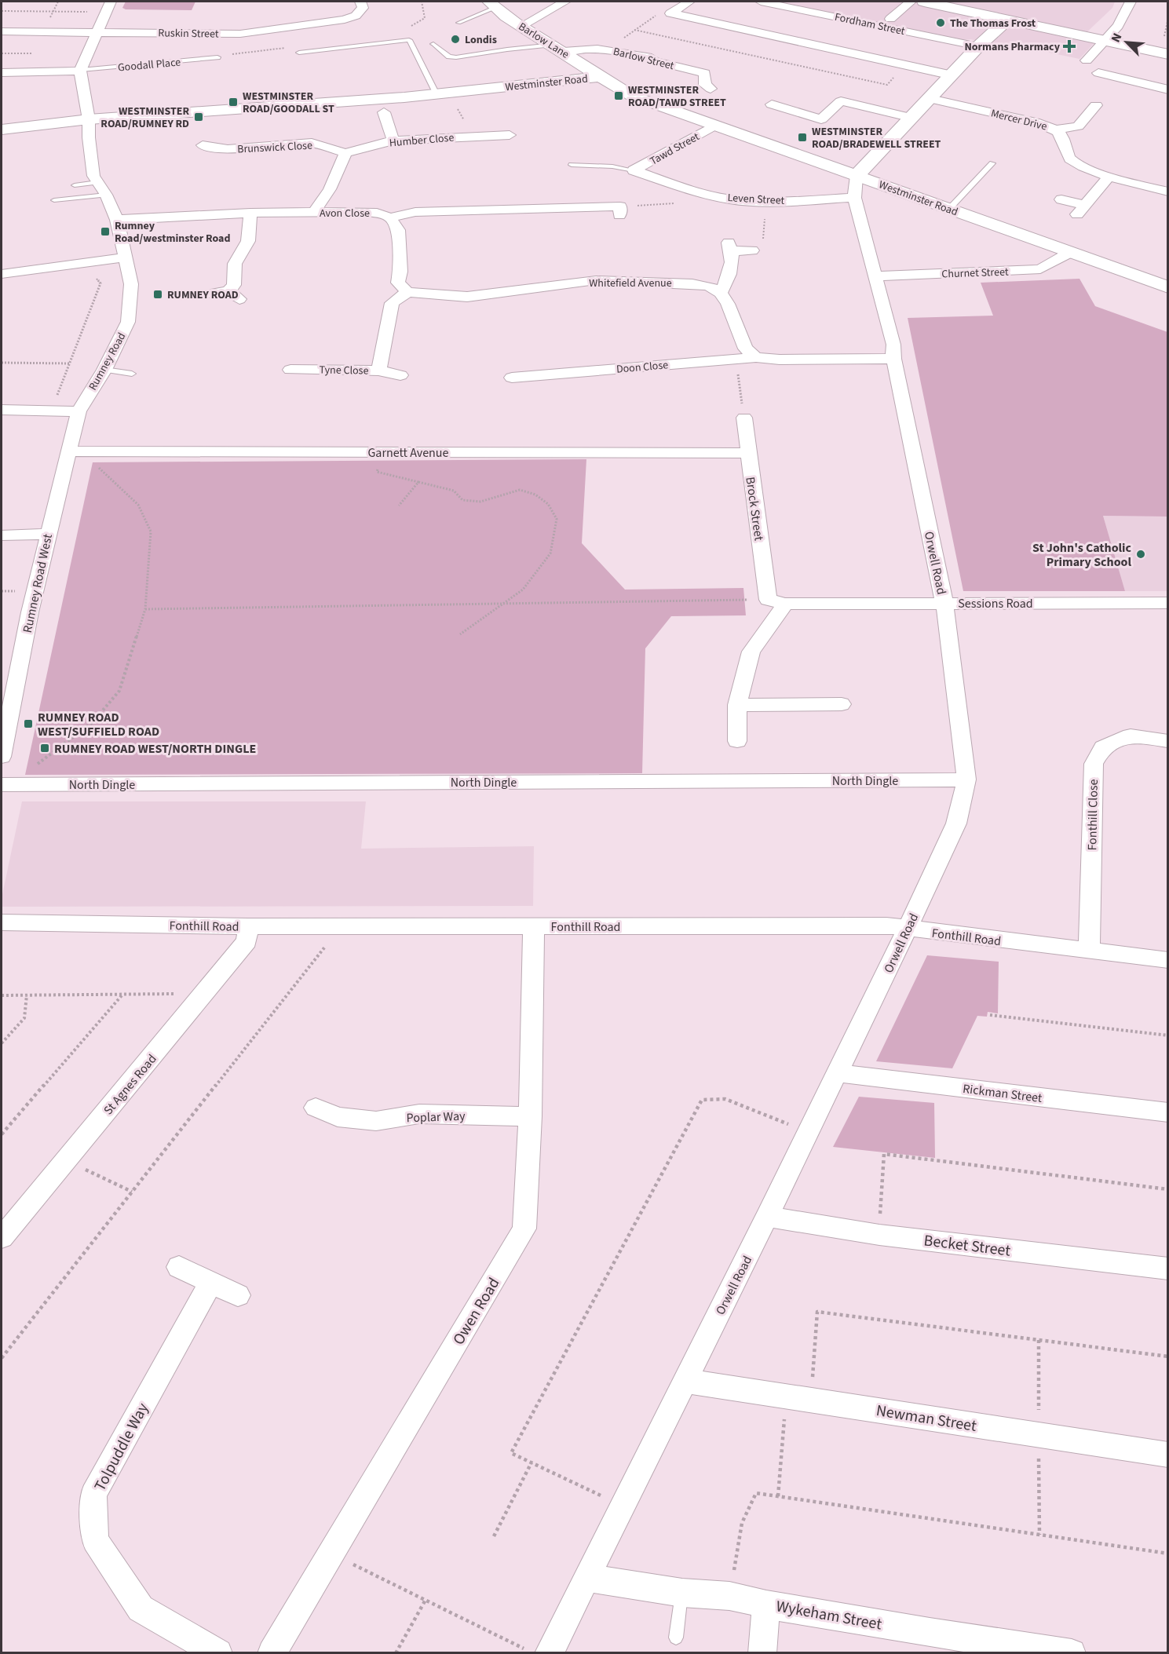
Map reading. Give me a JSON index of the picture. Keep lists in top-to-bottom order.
{
  "streets": {
    "main road": ["Barlow Lane", "Westminster Road"],
    "street": [
      "Fordham Street",
      "Ruskin Street",
      "Barlow Street",
      "Mercer Drive",
      "Humber Close",
      "Brunswick Close",
      "Tawd Street",
      "Leven Street",
      "Avon Close",
      "Churnet Street",
      "Whitefield Avenue",
      "Rumney Road",
      "Doon Close",
      "Tyne Close",
      "Garnett Avenue",
      "Brock Street",
      "Orwell Road",
      "Rumney Road West",
      "Sessions Road",
      "North Dingle",
      "Fonthill Close",
      "Fonthill Road",
      "St Agnes Road",
      "Rickman Street",
      "Poplar Way",
      "Becket Street",
      "Owen Road",
      "Newman Street",
      "Tolpuddle Way",
      "Wykeham Street"
    ],
    "lane": ["Goodall Place"]
  },
  "crossings": [
    ["Barlow Lane", "Barlow Street"],
    ["Barlow Lane", "Westminster Road"],
    ["Goodall Place", "Rumney Road"],
    ["Westminster Road", "Tawd Street"],
    ["Westminster Road", "Churnet Street"],
    ["Westminster Road", "Rumney Road"],
    ["Westminster Road", "Orwell Road"],
    ["Humber Close", "Brunswick Close"],
    ["Tawd Street", "Leven Street"],
    ["Leven Street", "Orwell Road"],
    ["Avon Close", "Rumney Road"],
    ["Churnet Street", "Orwell Road"],
    ["Whitefield Avenue", "Tyne Close"],
    ["Rumney Road", "Rumney Road West"],
    ["Garnett Avenue", "Brock Street"],
    ["Garnett Avenue", "Rumney Road West"],
    ["Brock Street", "Sessions Road"],
    ["Orwell Road", "Sessions Road"],
    ["Orwell Road", "North Dingle"],
    ["Orwell Road", "Fonthill Road"],
    ["Orwell Road", "Rickman Street"],
    ["Orwell Road", "Becket Street"],
    ["Orwell Road", "Newman Street"],
    ["Orwell Road", "Wykeham Street"],
    ["Fonthill Close", "Fonthill Road"],
    ["Fonthill Road", "St Agnes Road"],
    ["Fonthill Road", "Owen Road"],
    ["Poplar Way", "Owen Road"]
  ],
  "places": {
    "other": ["The Thomas Frost", "Londis", "St John's Catholic Primary School"],
    "health": ["Normans Pharmacy"],
    "transit": [
      "WESTMINSTER ROAD/TAWD STREET",
      "WESTMINSTER ROAD/GOODALL ST",
      "WESTMINSTER ROAD/RUMNEY RD",
      "WESTMINSTER ROAD/BRADEWELL STREET",
      "Rumney Road/westminster Road",
      "RUMNEY ROAD",
      "RUMNEY ROAD WEST/SUFFIELD ROAD",
      "RUMNEY ROAD WEST/NORTH DINGLE"
    ]
  },
  "north": "top left"
}
